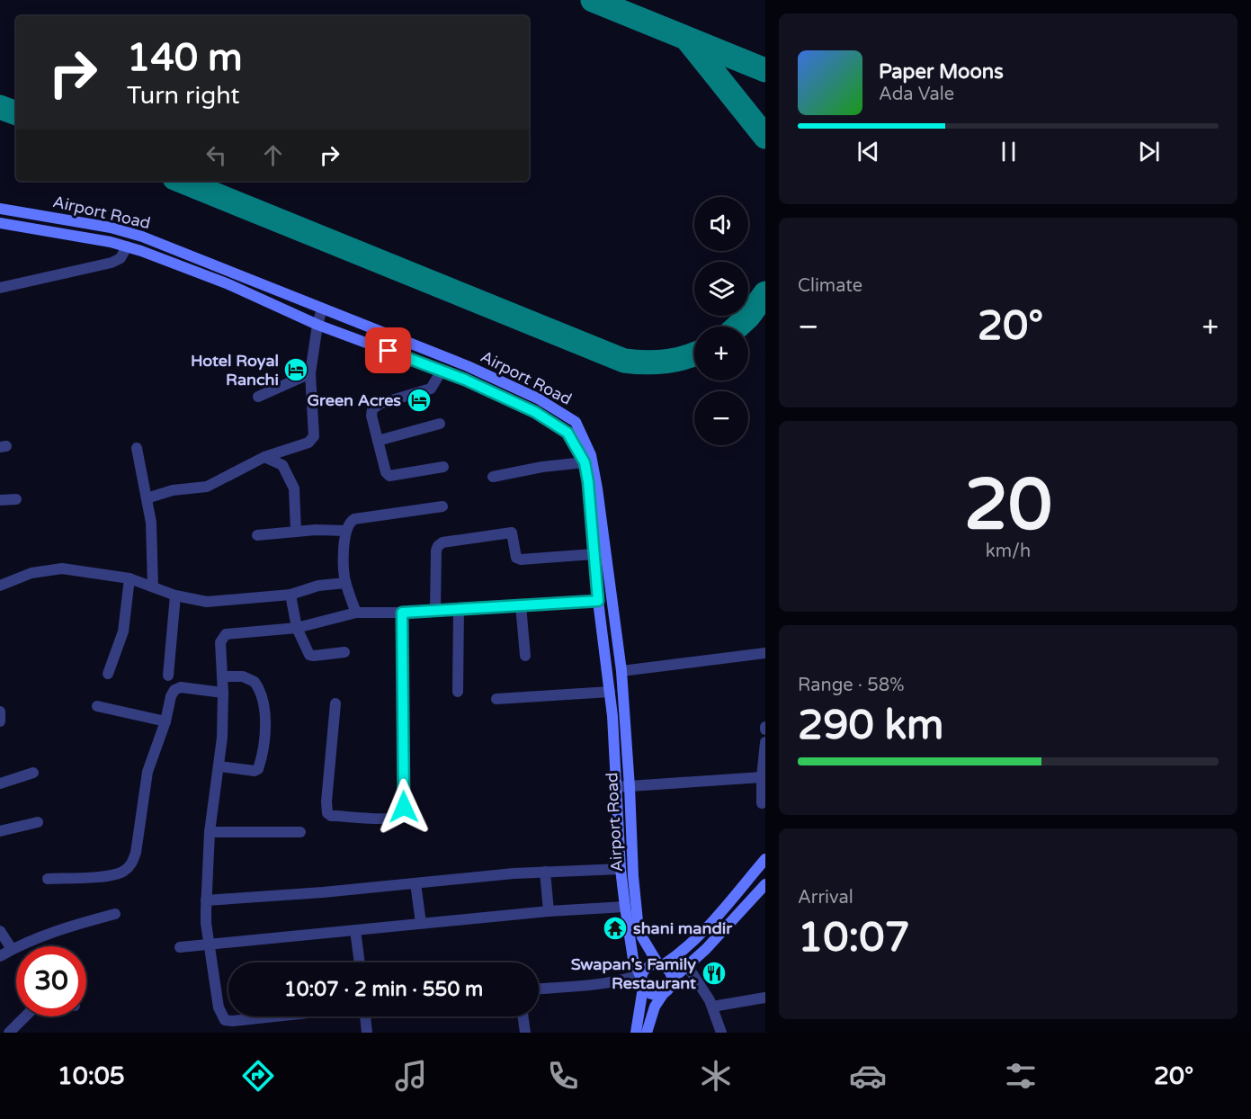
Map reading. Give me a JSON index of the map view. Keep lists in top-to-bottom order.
{
  "streets": {
    "street": ["Airport Road"]
  },
  "places": {
    "hotel": ["Hotel Royal Ranchi", "Green Acres"],
    "temple": ["shani mandir"],
    "restaurant": ["Swapan's Family Restaurant"]
  },
  "page": {
    "turn": ["140 m", "Turn right"],
    "song": ["Paper Moons", "Ada Vale"],
    "map_buttons": ["+", "−"],
    "tile": [
      "Climate",
      ["20", "km/h"],
      ["Range · 58%", "290 km"],
      ["Arrival", "10:07"]
    ],
    "heat": ["−", "20°", "+"],
    "limit": "30",
    "trip": "10:07 · 2 min · 550 m",
    "tabs": ["10:05", "20°"]
  }
}
